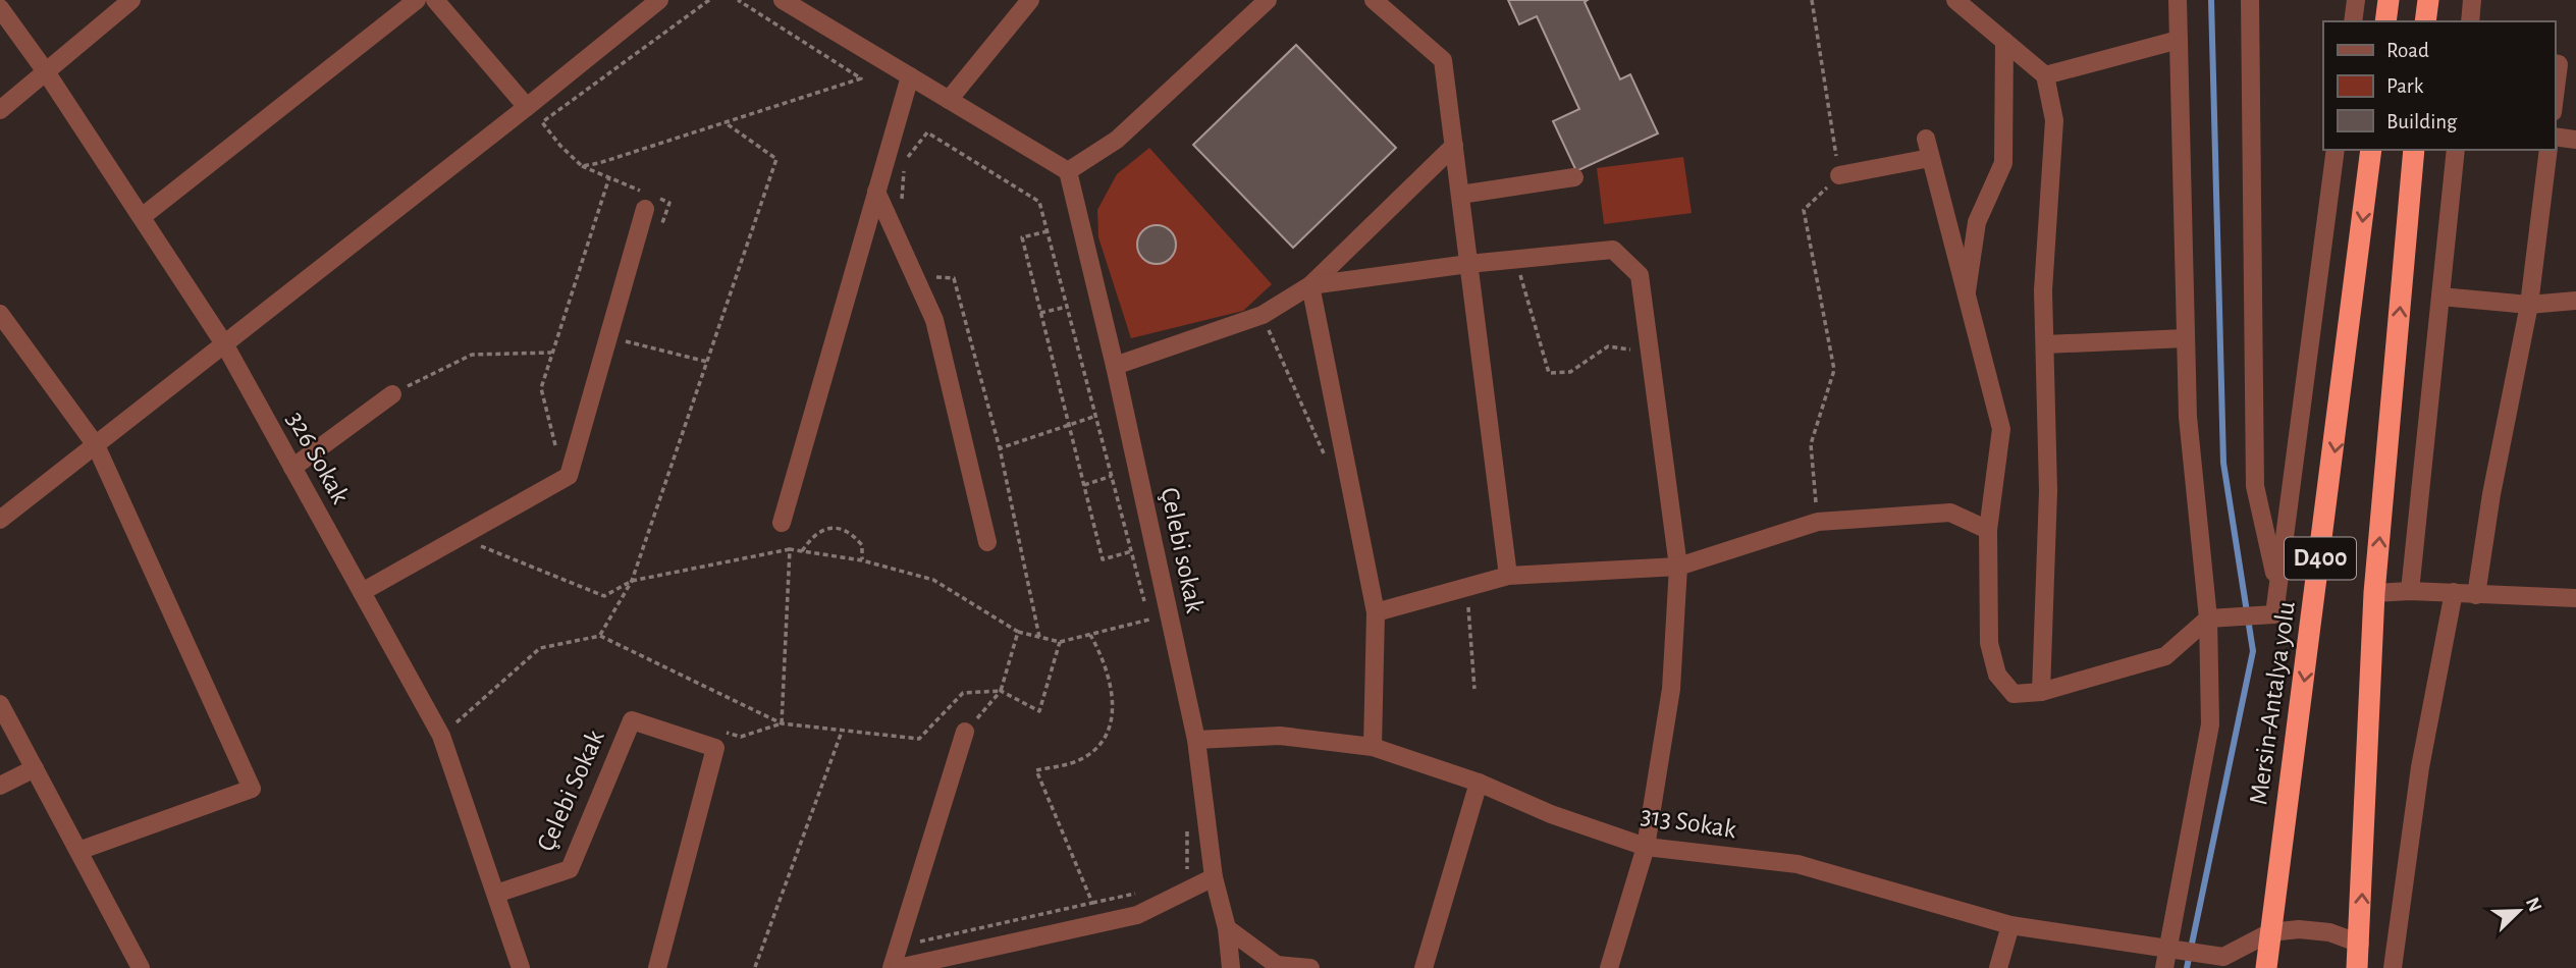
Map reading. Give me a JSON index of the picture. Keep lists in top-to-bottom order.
{
  "streets": {
    "highway": ["D400", "Mersin-Antalya yolu"],
    "street": [
      "326 Sokak",
      "Çelebi sokak",
      "Çelebi Sokak",
      "313 Sokak"
    ]
  },
  "crossings": [
    ["326 Sokak", "Çelebi Sokak"],
    ["Çelebi sokak", "313 Sokak"]
  ],
  "legend": ["Road", "Park", "Building"],
  "north": "top right"
}
